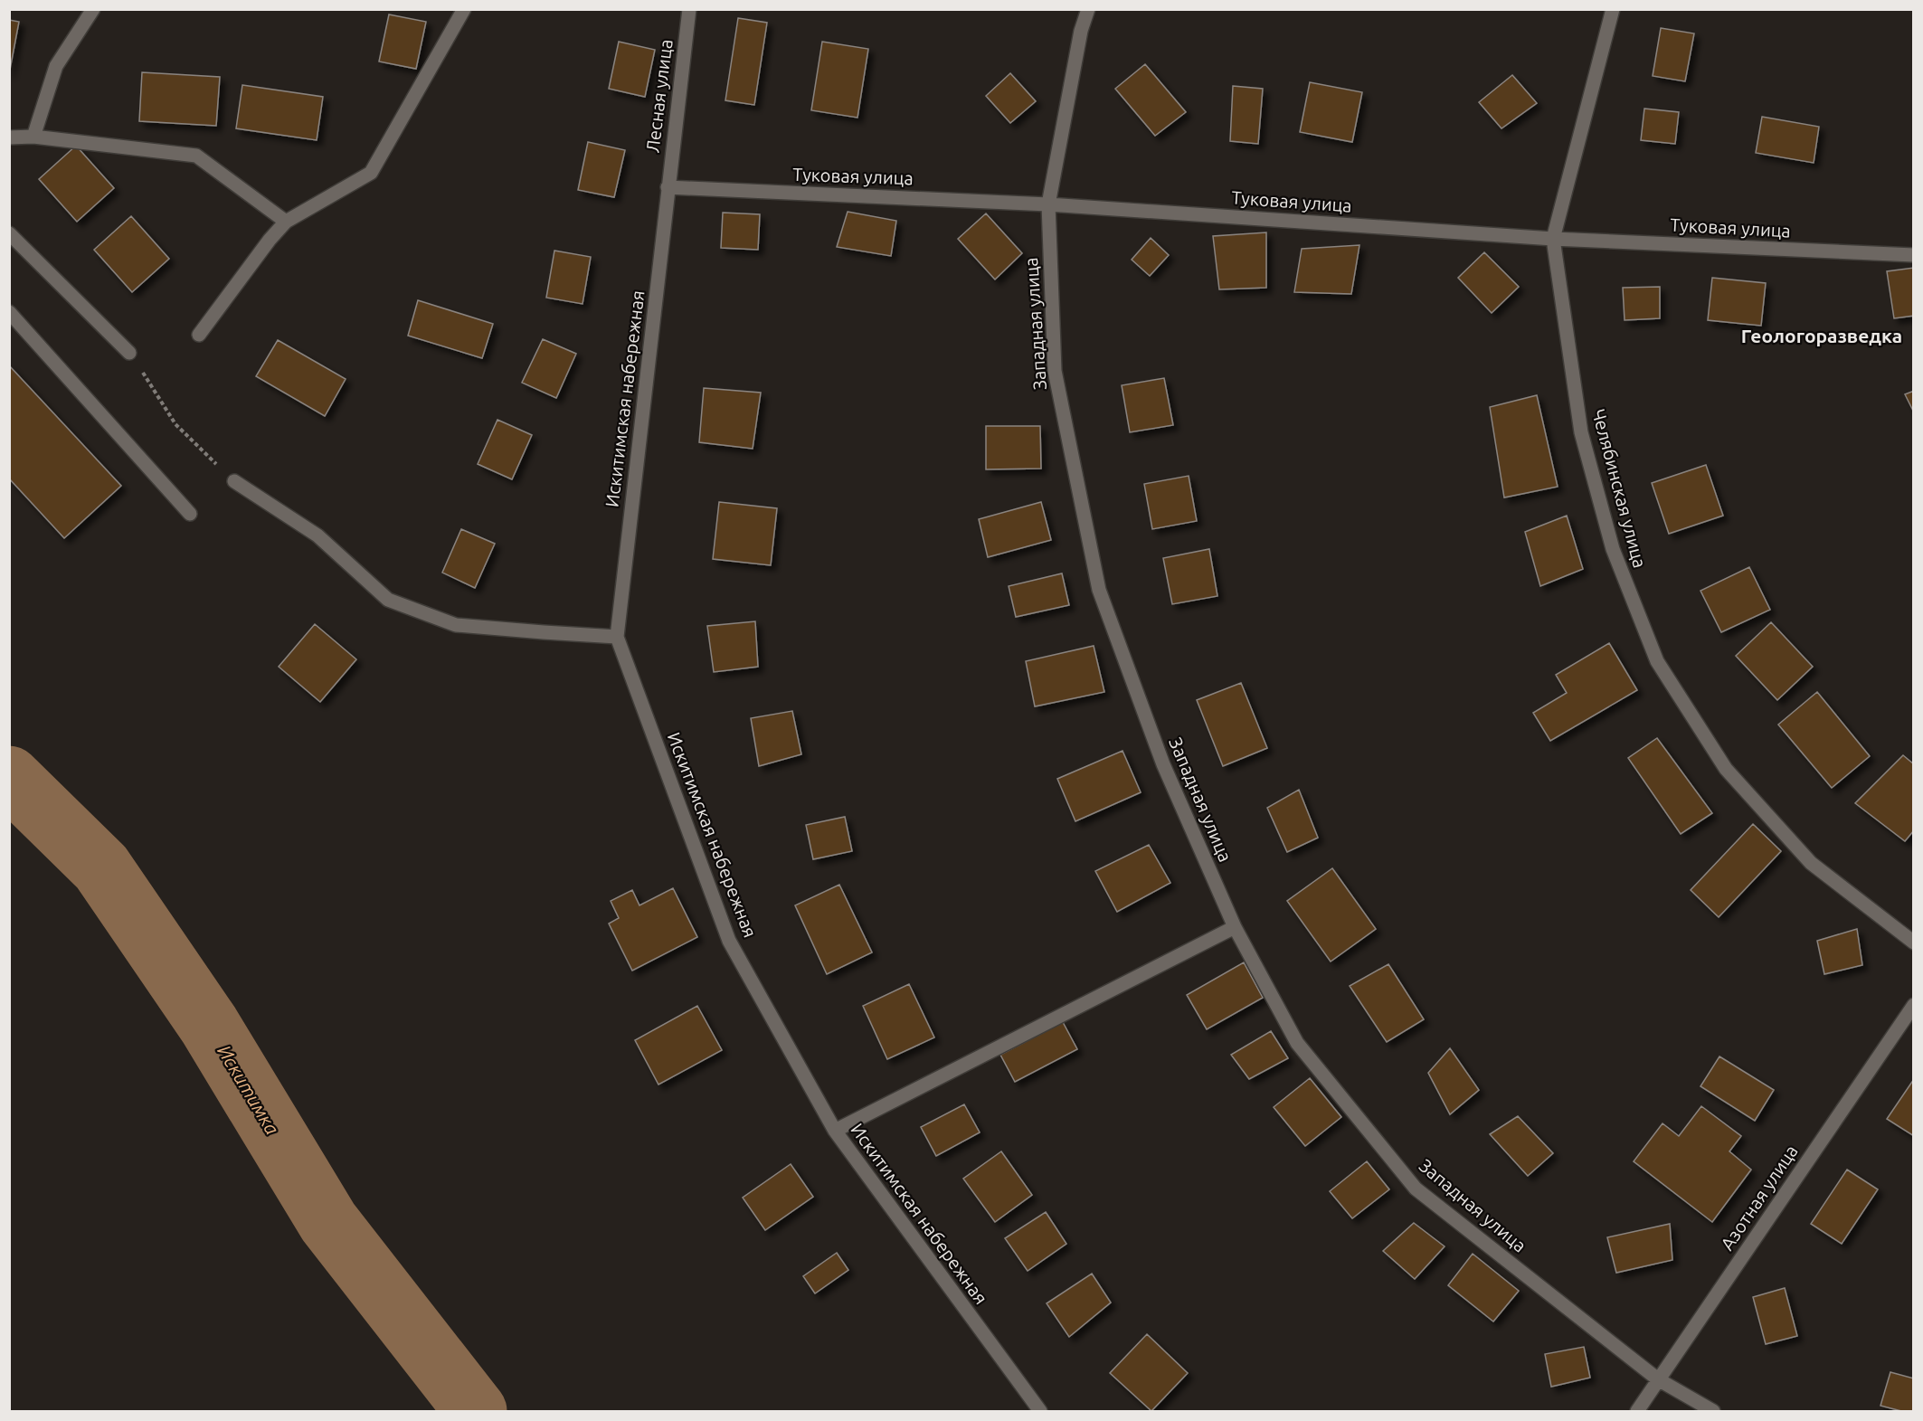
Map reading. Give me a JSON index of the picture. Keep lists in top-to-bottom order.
{
  "streets": {
    "lane": [
      "Лесная улица",
      "Туковая улица",
      "Западная улица",
      "Искитимская набережная",
      "Челябинская улица",
      "Азотная улица"
    ]
  },
  "crossings": [
    ["Лесная улица", "Туковая улица"],
    ["Лесная улица", "Искитимская набережная"],
    ["Туковая улица", "Западная улица"],
    ["Туковая улица", "Искитимская набережная"],
    ["Туковая улица", "Челябинская улица"],
    ["Западная улица", "Азотная улица"]
  ],
  "districts": ["Геологоразведка"],
  "water": ["Искитимка"]
}
